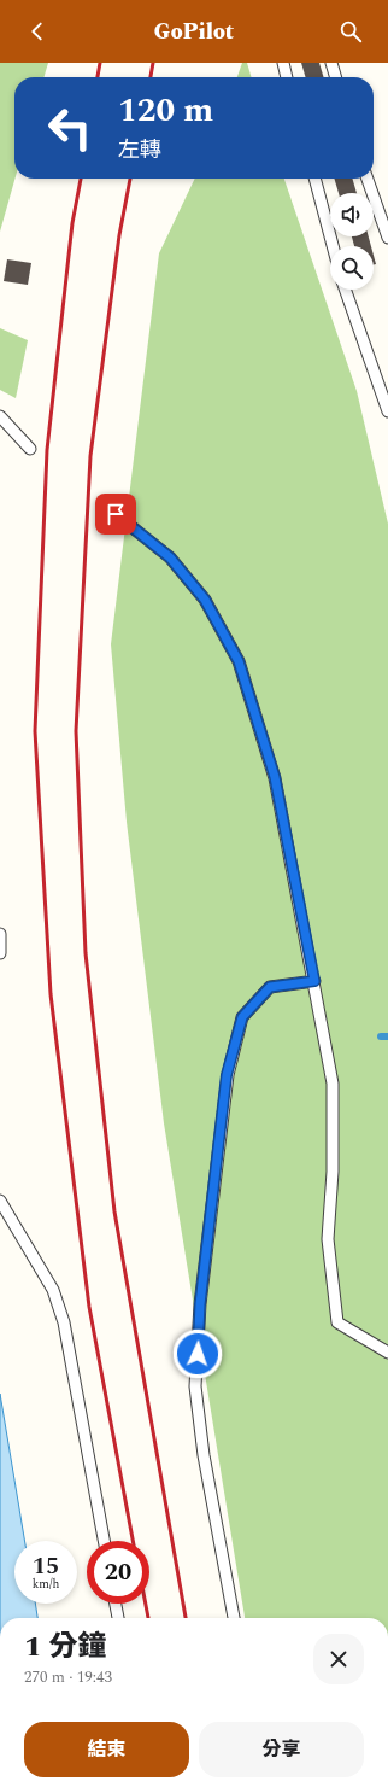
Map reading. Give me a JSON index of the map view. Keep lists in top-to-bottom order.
{
  "page": {
    "header": "GoPilot",
    "turn": ["120 m", "左轉"],
    "speed": "15 km/h",
    "limit": "20",
    "heading": ["1 分鐘", "270 m · 19:43"],
    "buttons": ["結束", "分享"]
  }
}
